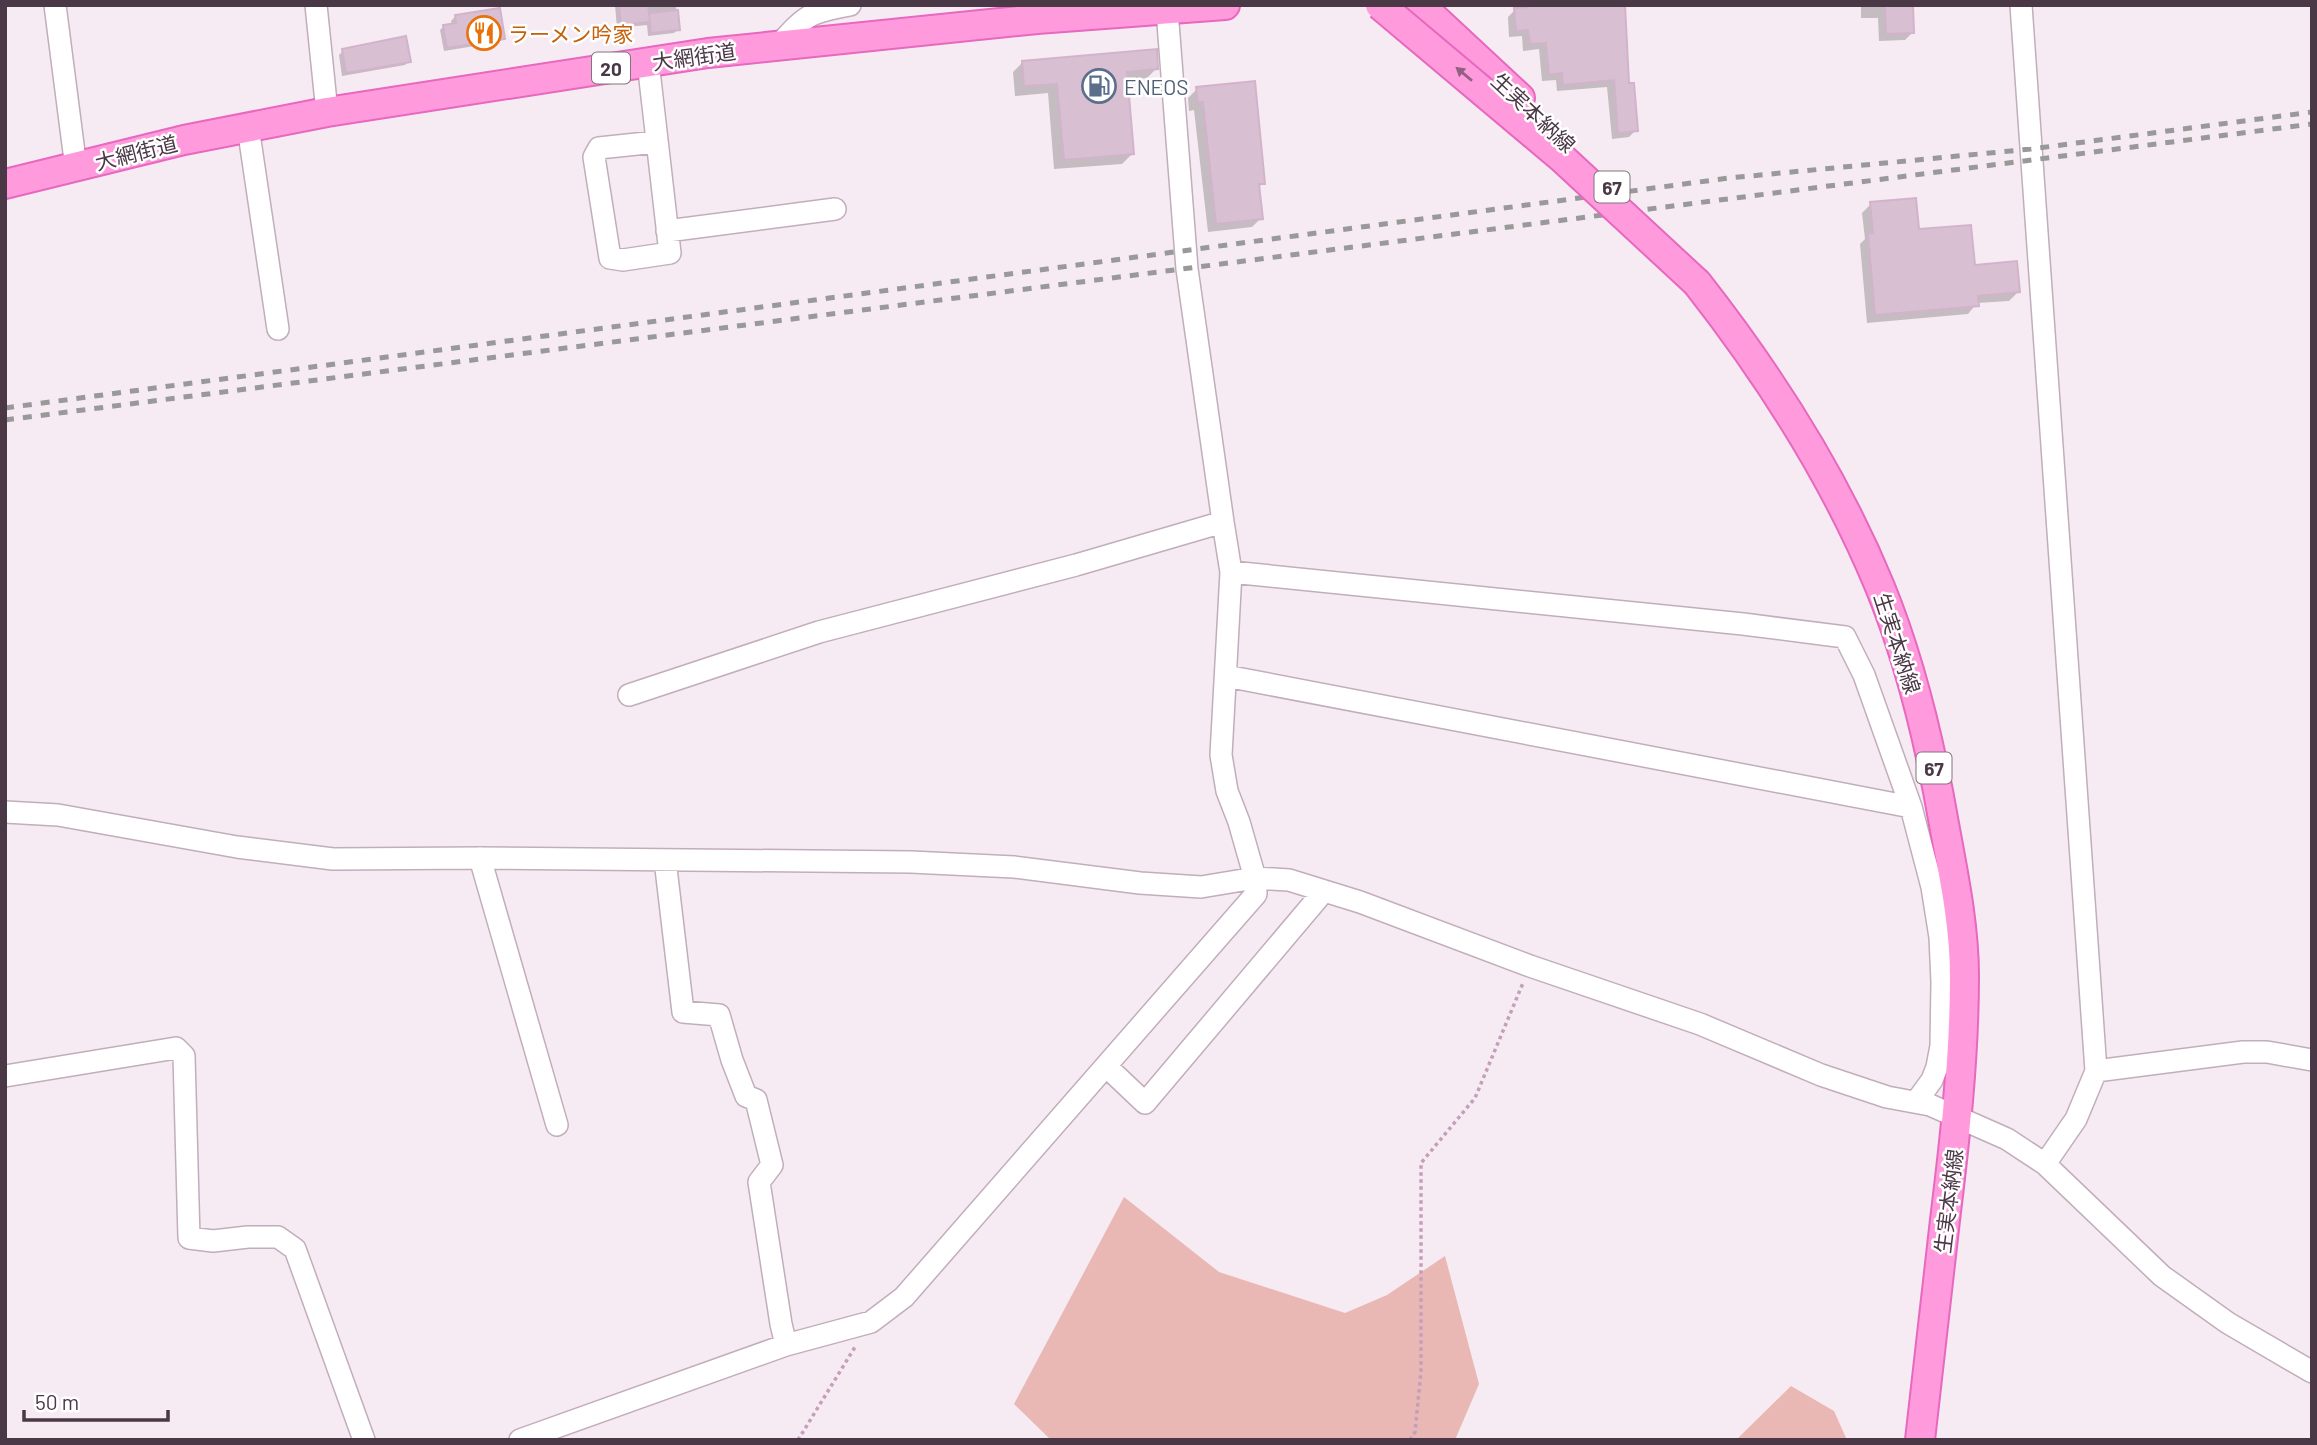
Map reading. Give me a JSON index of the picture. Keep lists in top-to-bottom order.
{
  "streets": {
    "main road": [
      "大網街道",
      "20",
      "生実本納線",
      "67"
    ]
  },
  "places": {
    "restaurant": ["ラーメン吟家"],
    "fuel station": ["ENEOS"]
  },
  "scale_bar": "50 m"
}
